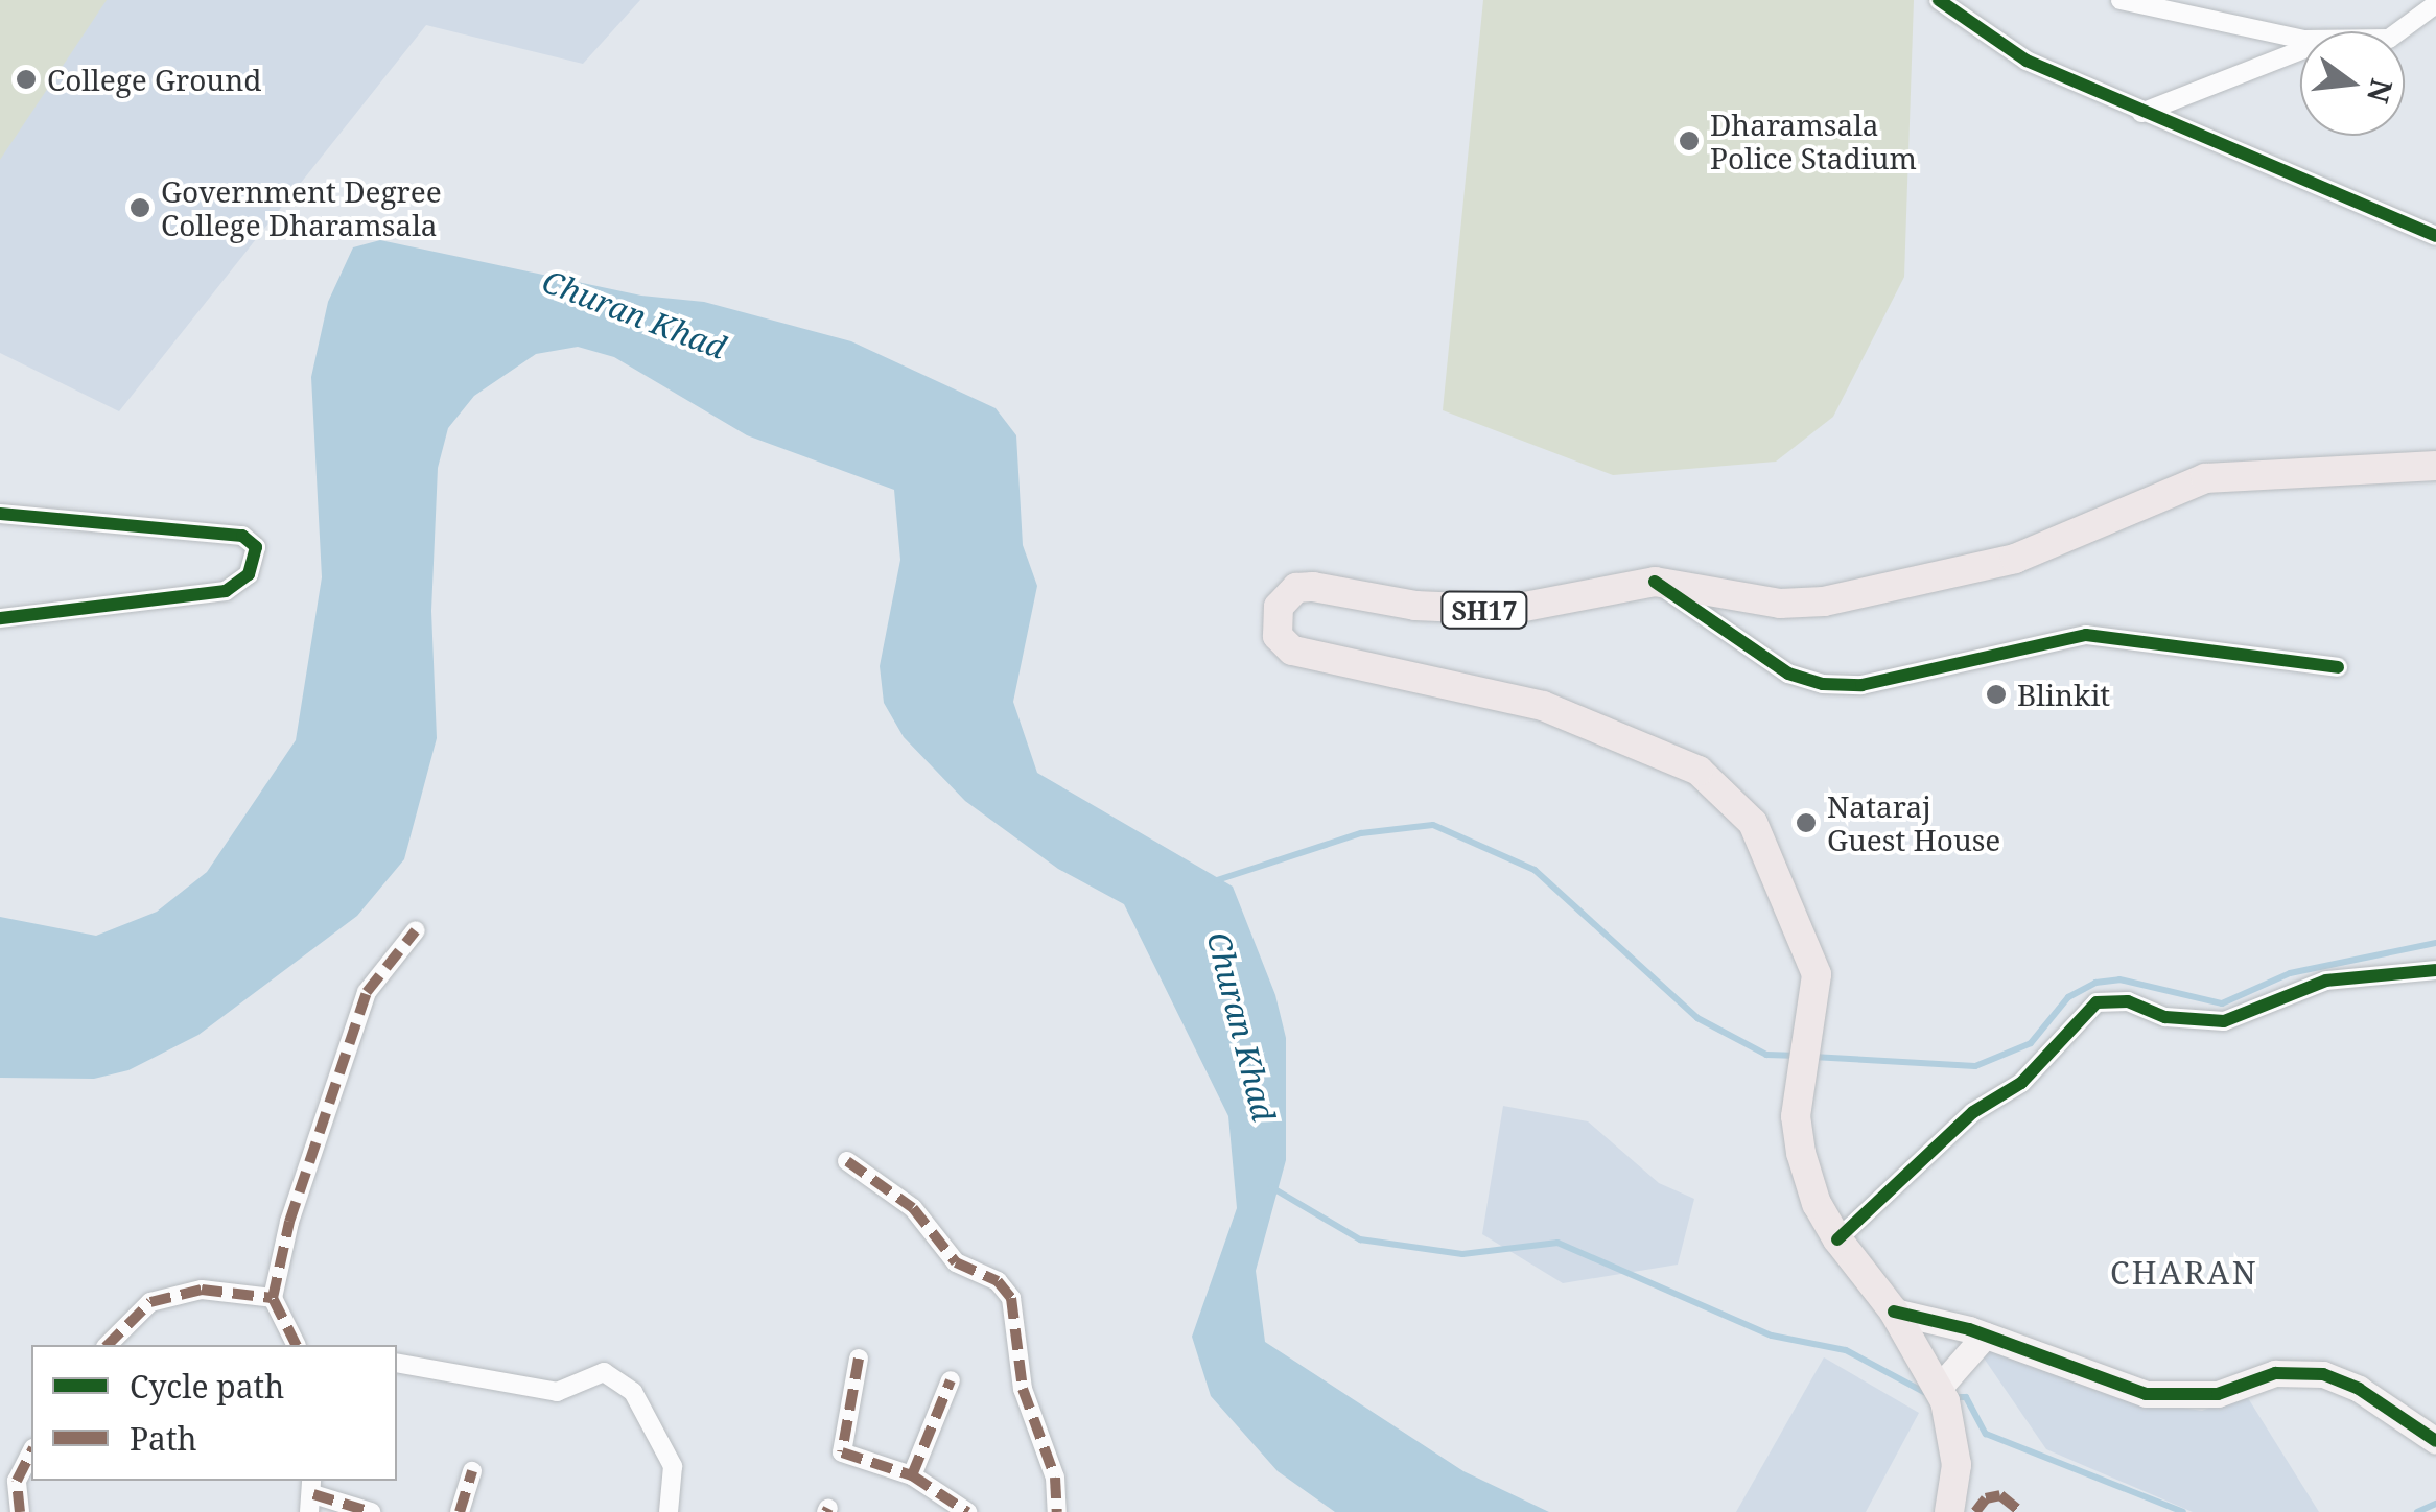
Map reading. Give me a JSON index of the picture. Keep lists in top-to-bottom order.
{
  "streets": {
    "main road": ["SH17"]
  },
  "districts": ["CHARAN"],
  "water": ["Churan Khad"],
  "places": [
    "College Ground",
    "Dharamsala Police Stadium",
    "Government Degree College Dharamsala",
    "Blinkit",
    "Nataraj Guest House"
  ],
  "legend": ["Cycle path", "Path"],
  "north": "right"
}
